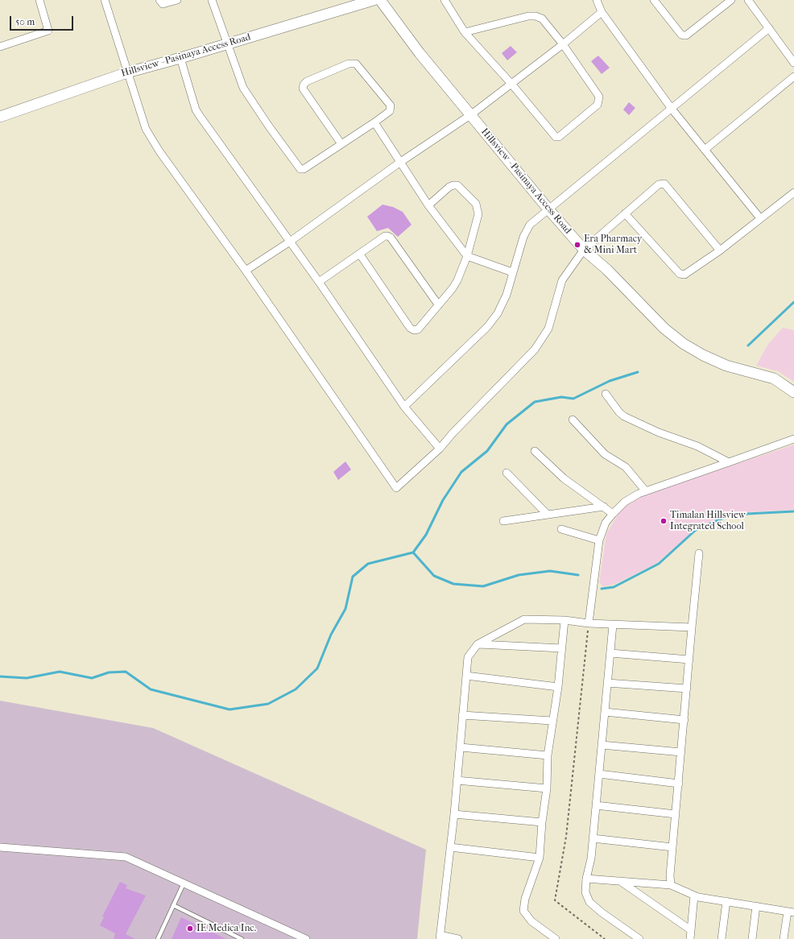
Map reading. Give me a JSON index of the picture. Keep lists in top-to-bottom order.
{
  "streets": {
    "street": ["Hillsview - Pasinaya Access Road"]
  },
  "places": ["Era Pharmacy & Mini Mart", "Timalan Hillsview Integrated School", "IE Medica Inc."],
  "scale_bar": "50 m"
}
